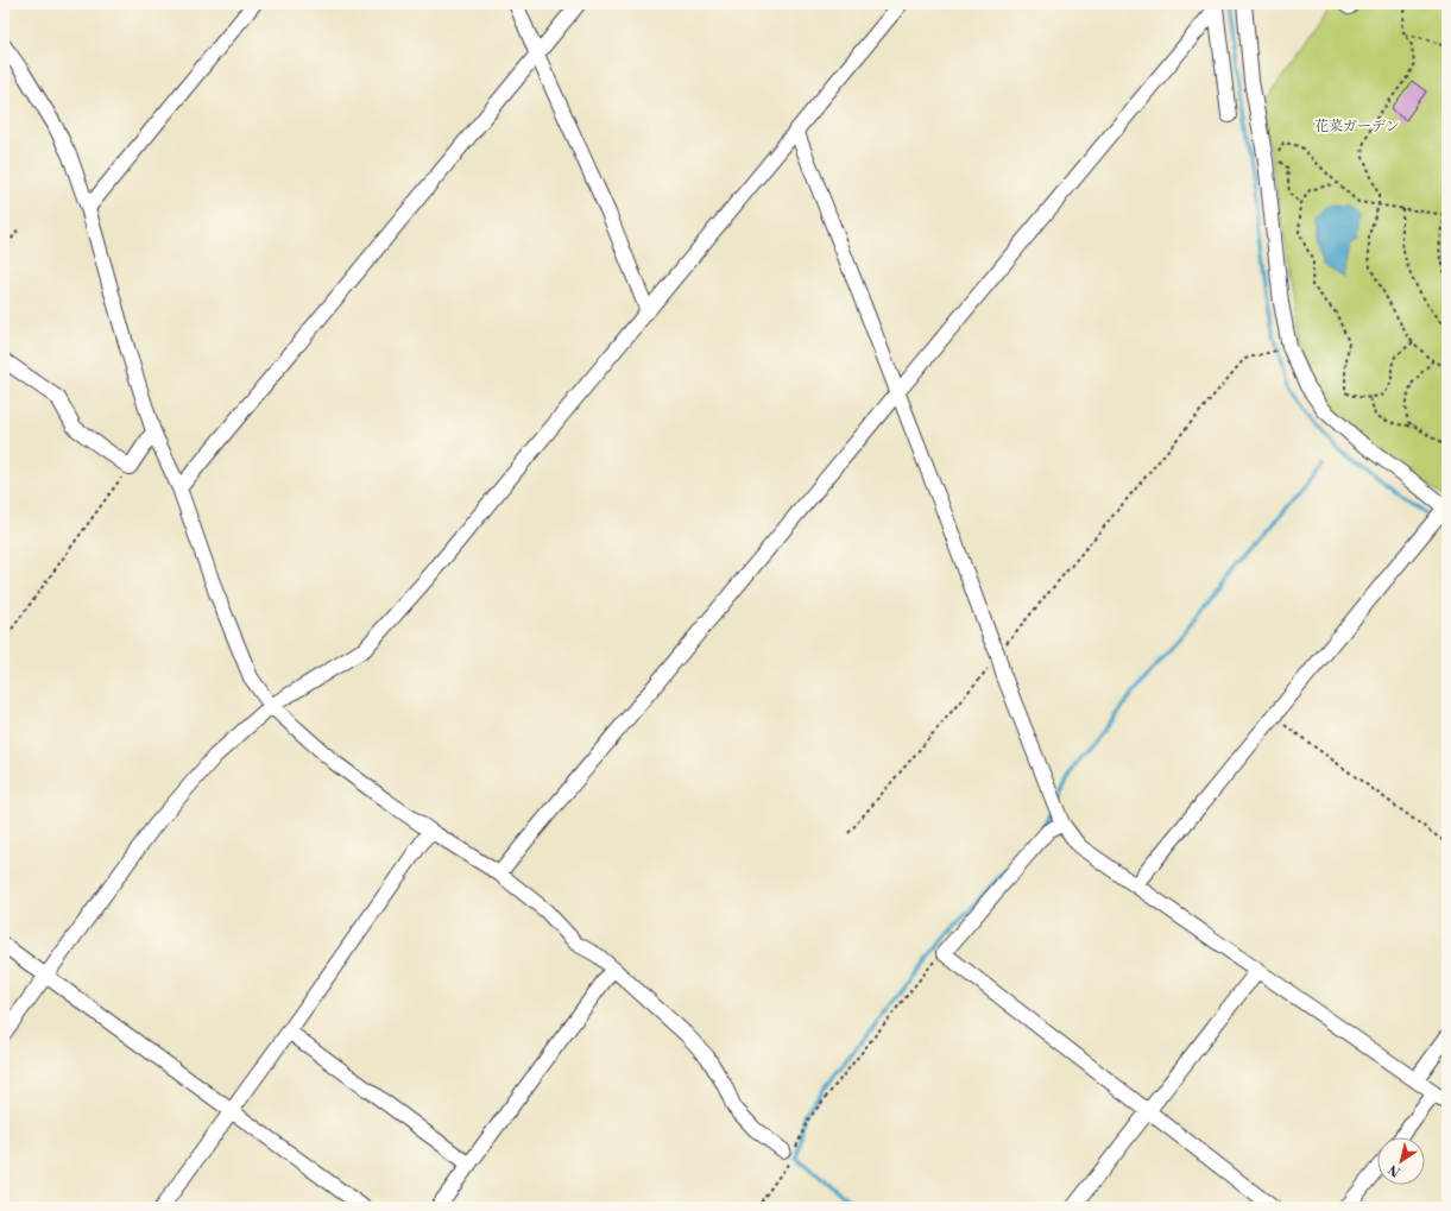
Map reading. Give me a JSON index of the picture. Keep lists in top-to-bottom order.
{
  "parks": ["花菜ガーデン"],
  "north": "bottom left"
}
